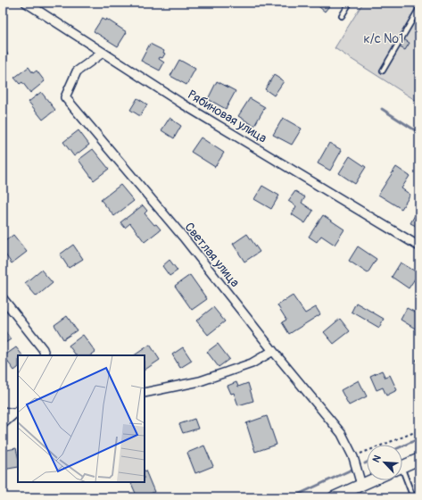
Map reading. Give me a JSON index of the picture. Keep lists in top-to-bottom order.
{
  "streets": {
    "street": ["Рябиновая улица", "Светлая улица"]
  },
  "crossings": [
    ["Рябиновая улица", "Светлая улица"]
  ],
  "parks": ["к/с №1"],
  "north": "top left"
}
